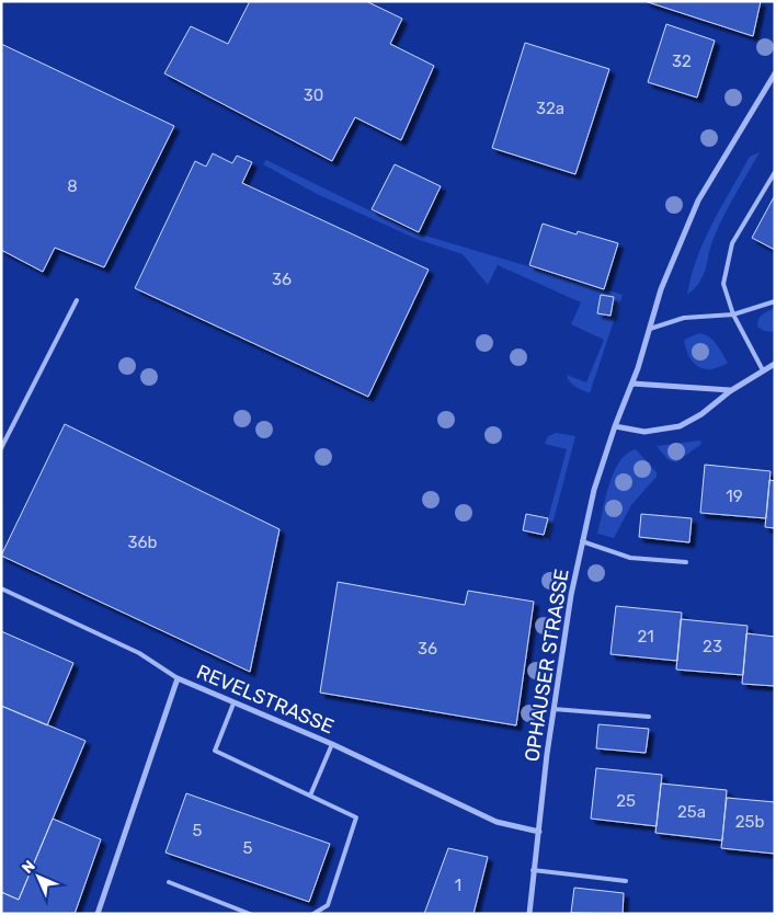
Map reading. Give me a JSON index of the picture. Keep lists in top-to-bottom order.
{
  "streets": {
    "street": ["OPHAUSER STRASSE", "REVELSTRASSE"]
  },
  "crossings": [
    ["OPHAUSER STRASSE", "REVELSTRASSE"]
  ],
  "house_numbers": [
    "32",
    "30",
    "32a",
    "8",
    "36",
    "19",
    "36b",
    "21",
    "23",
    "36",
    "25",
    "25a",
    "25b",
    "5",
    "5",
    "1"
  ],
  "north": "top left"
}
